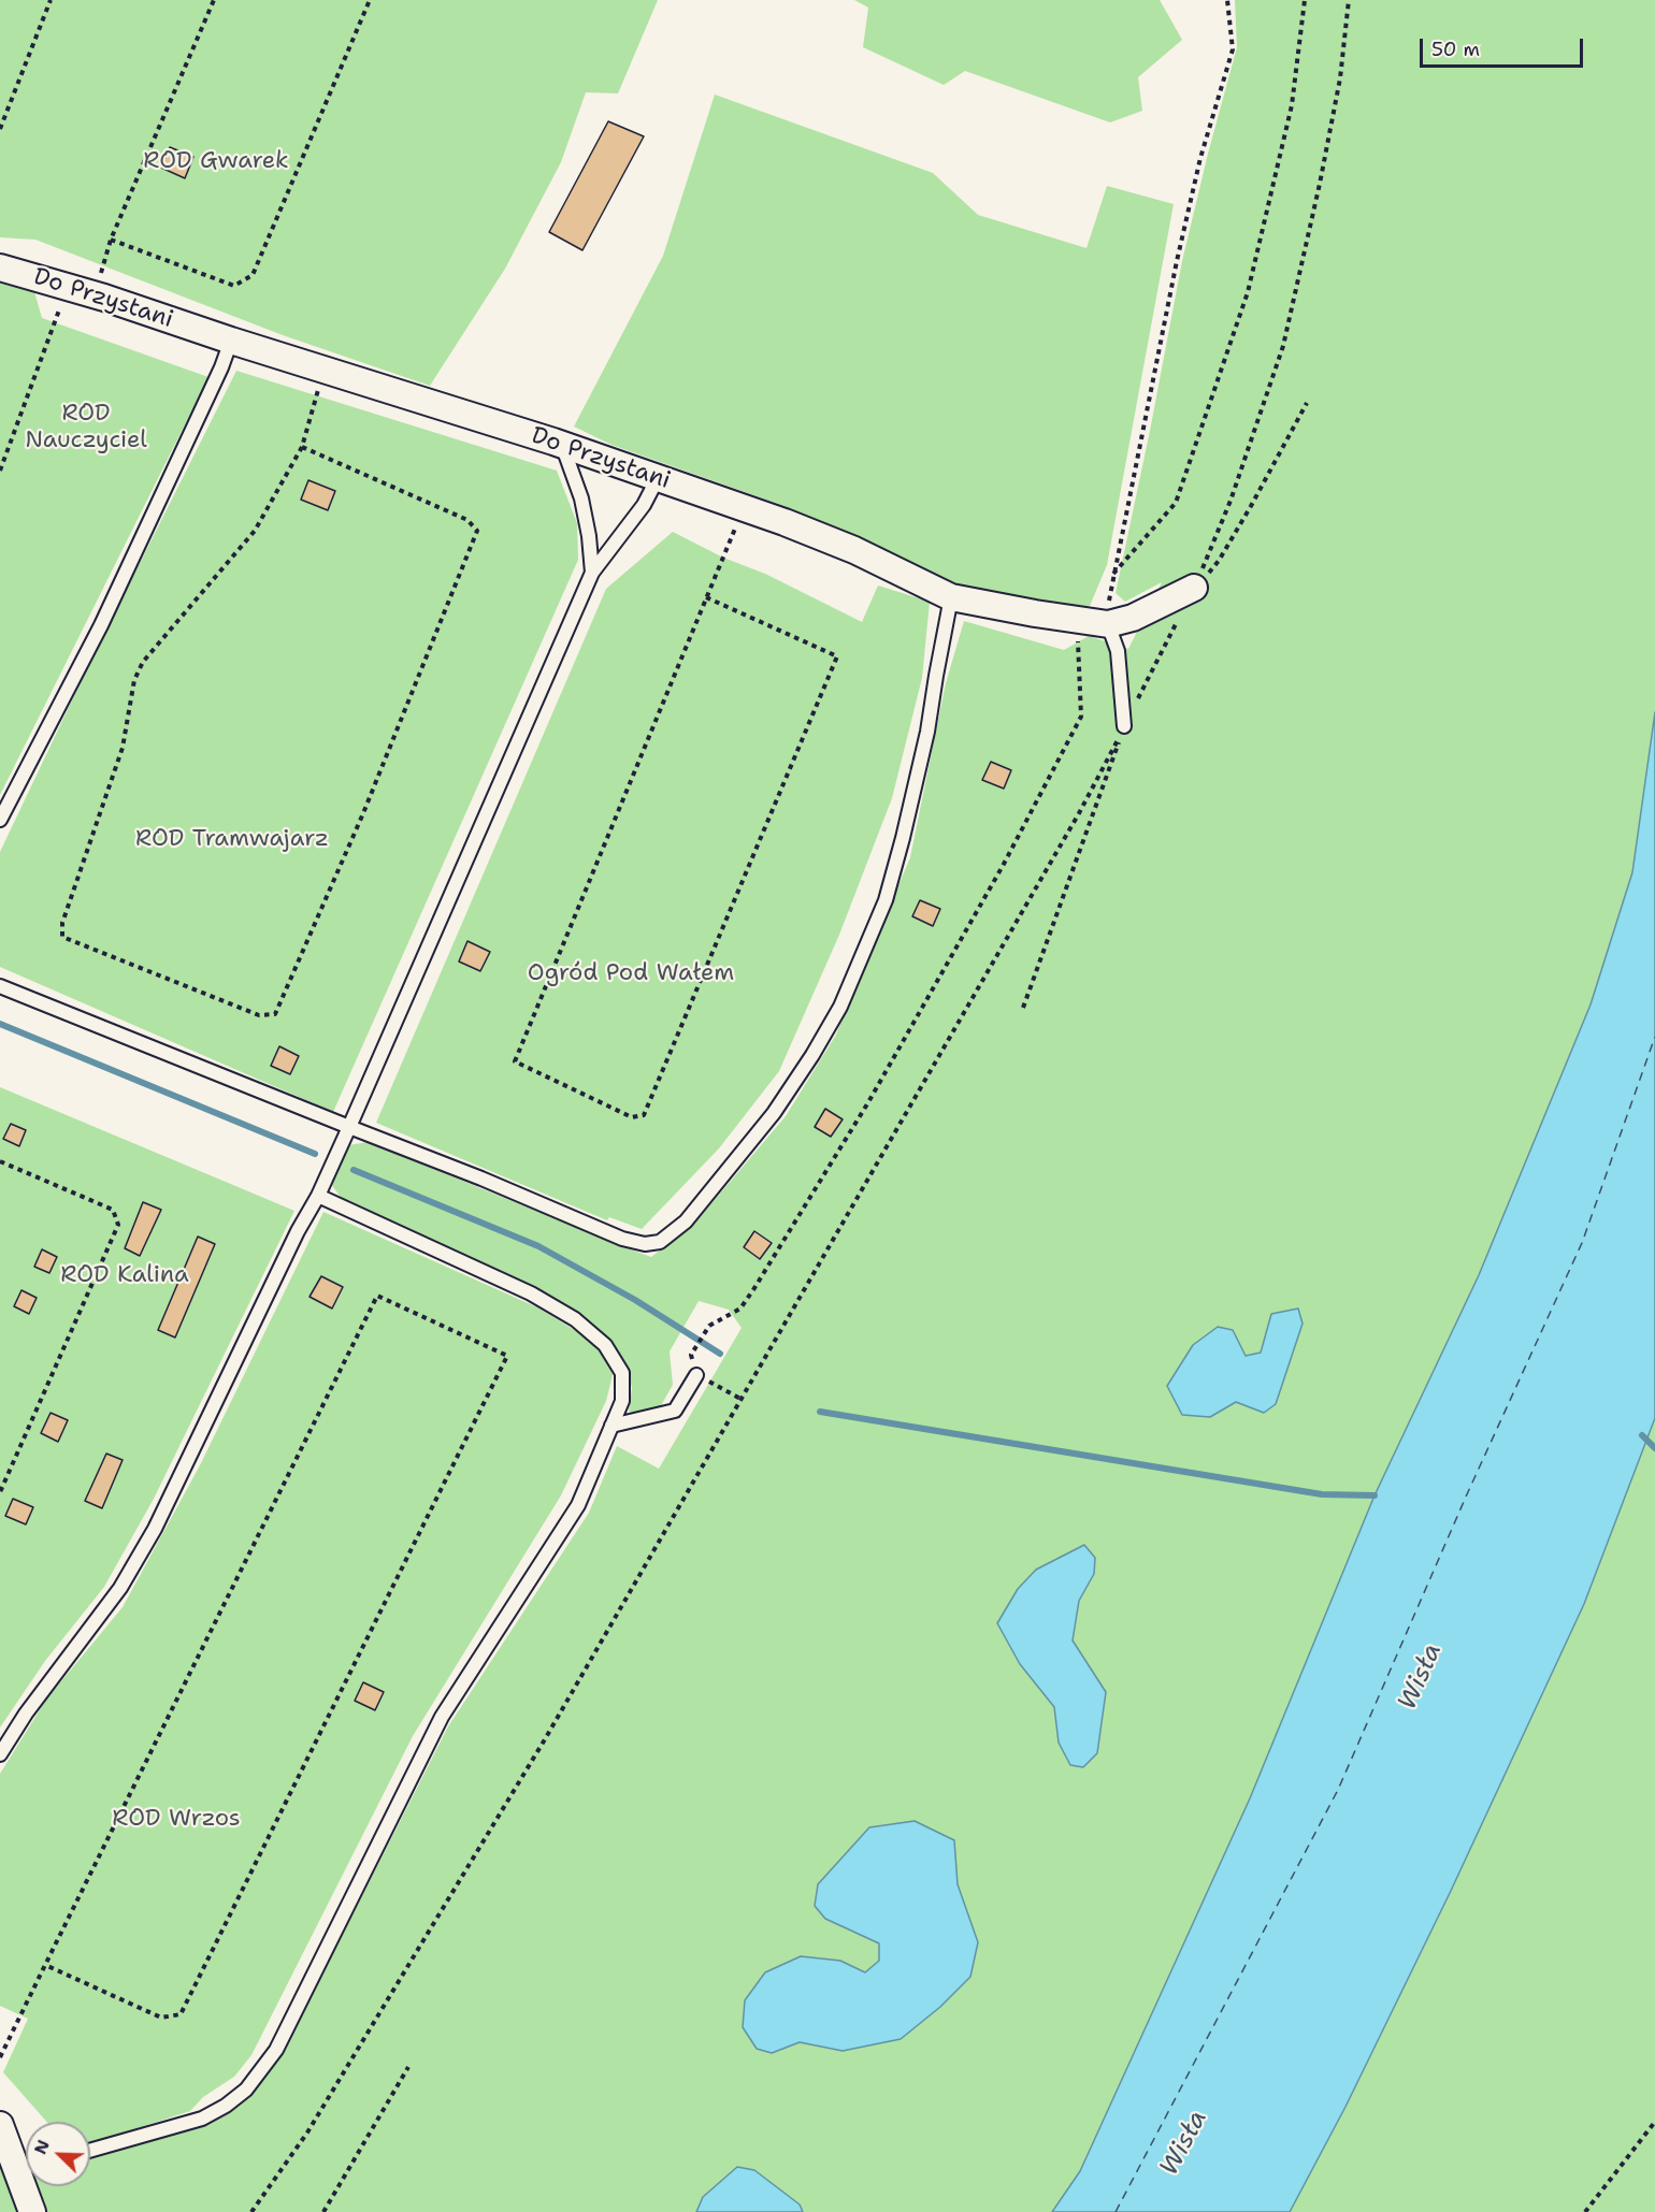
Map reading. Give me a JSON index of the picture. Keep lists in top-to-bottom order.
{
  "streets": {
    "street": ["Do Przystani"]
  },
  "water": ["Wisła"],
  "parks": [
    "ROD Gwarek",
    "ROD Nauczyciel",
    "ROD Tramwajarz",
    "Ogród Pod Wałem",
    "ROD Kalina",
    "ROD Wrzos"
  ],
  "scale_bar": "50 m",
  "north": "top left"
}
